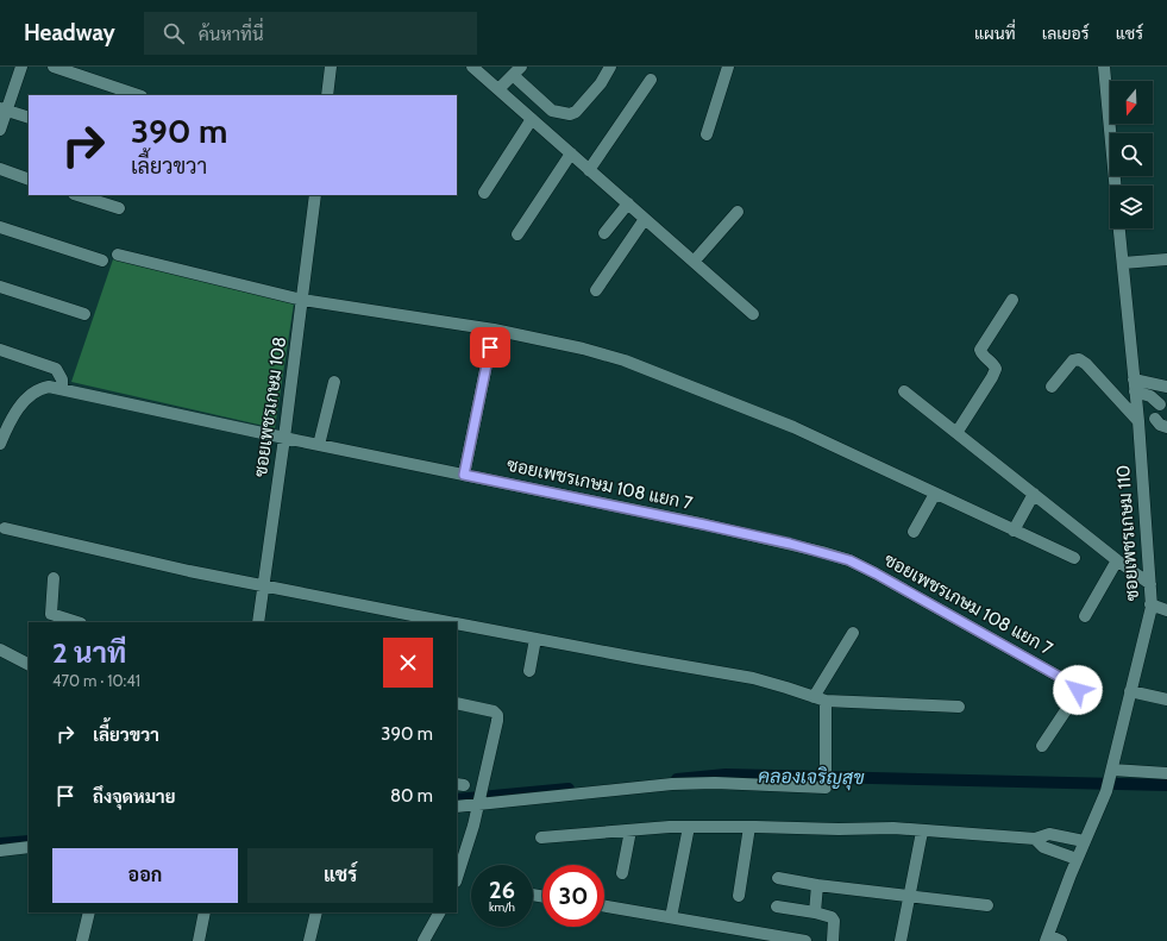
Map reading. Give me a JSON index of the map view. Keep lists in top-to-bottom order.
{
  "streets": {
    "street": ["ซอยเพชรเกษม 108", "ซอยเพชรเกษม 108 แยก 7", "ซอยเพชรเกษม 110"]
  },
  "water": ["คลองเจริญสุข"],
  "north": "bottom",
  "page": {
    "header": "Headway",
    "search": "ค้นหาที่นี่",
    "nav": ["แผนที่", "เลเยอร์", "แชร์"],
    "turn": ["390 m", "เลี้ยวขวา"],
    "heading": ["2 นาที", "470 m · 10:41"],
    "list": [
      {
        "name": "เลี้ยวขวา",
        "value": "390 m"
      },
      {
        "name": "ถึงจุดหมาย",
        "value": "80 m"
      }
    ],
    "buttons": ["ออก", "แชร์"],
    "speed": "26 km/h",
    "limit": "30"
  }
}
